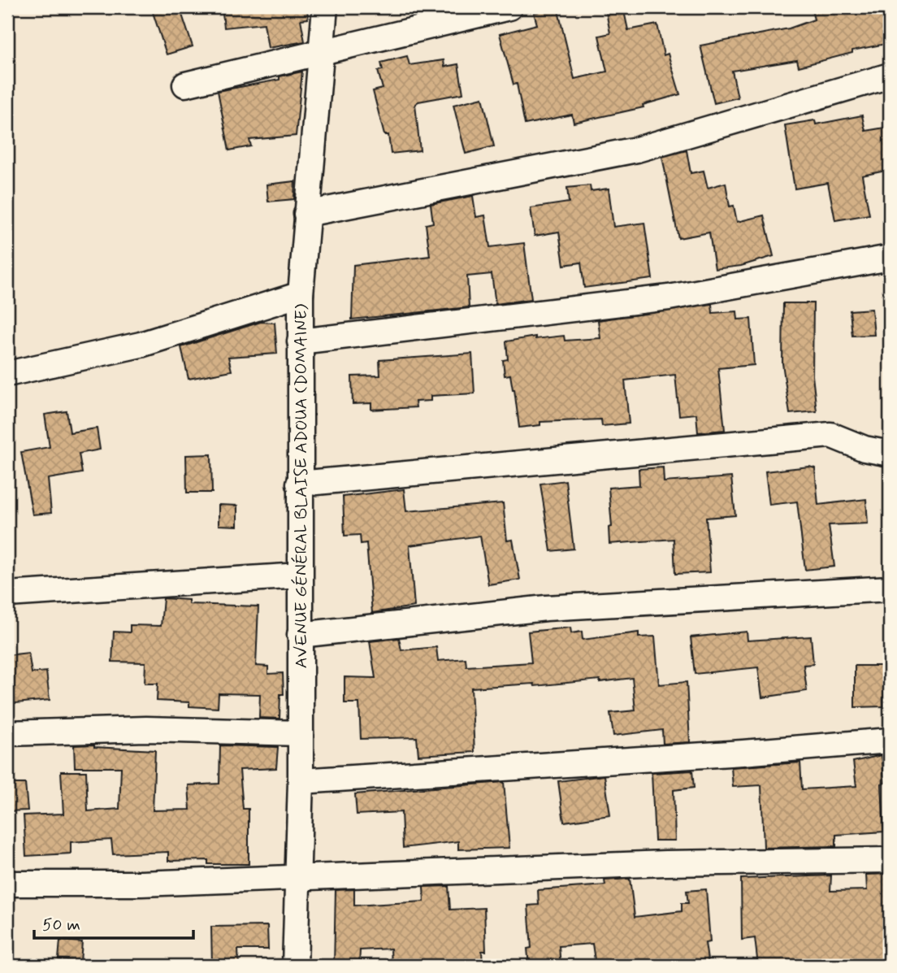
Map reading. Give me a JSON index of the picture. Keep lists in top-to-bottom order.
{
  "streets": {
    "street": ["AVENUE GÉNÉRAL BLAISE ADOUA (DOMAINE)"]
  },
  "scale_bar": "50 m"
}
